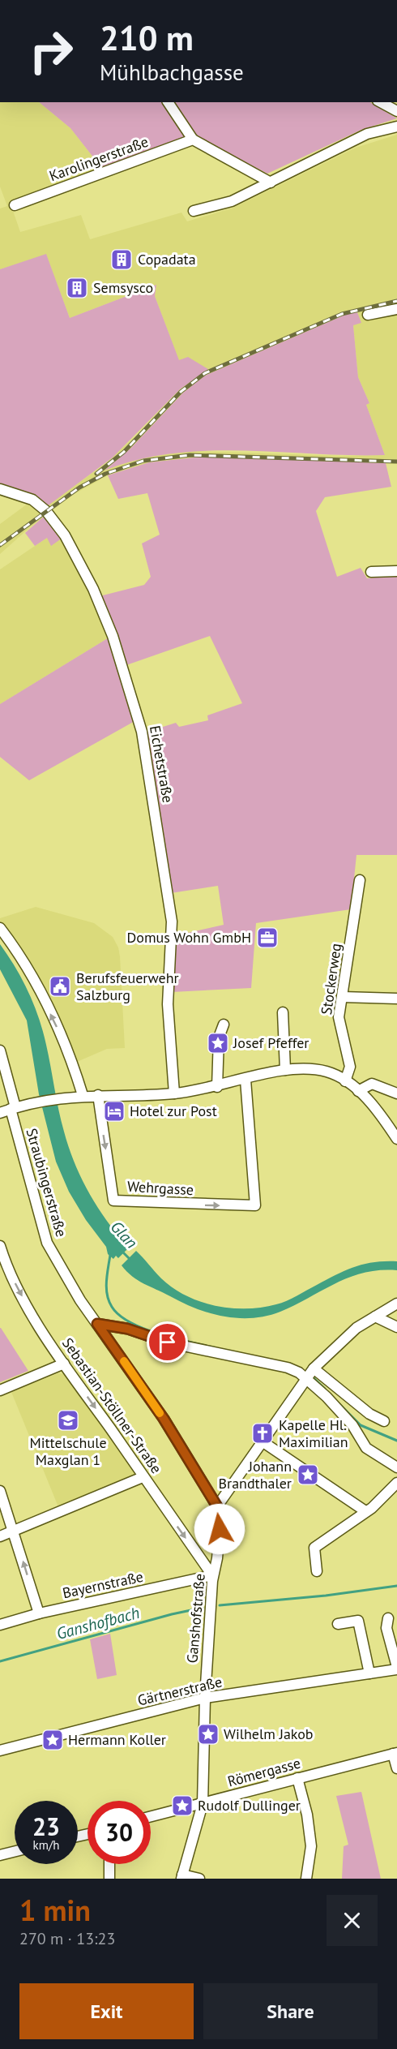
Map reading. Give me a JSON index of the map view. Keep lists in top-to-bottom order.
{
  "streets": {
    "street": [
      "Karolingerstraße",
      "Eichetstraße",
      "Stockerweg",
      "Straubingerstraße",
      "Wehrgasse",
      "Sebastian-Stöllner-Straße",
      "Bayernstraße",
      "Ganshofstraße",
      "Gärtnerstraße",
      "Römergasse"
    ]
  },
  "crossings": [
    ["Straubingerstraße", "Ganshofstraße"],
    ["Sebastian-Stöllner-Straße", "Bayernstraße"],
    ["Sebastian-Stöllner-Straße", "Ganshofstraße"],
    ["Bayernstraße", "Ganshofstraße"],
    ["Ganshofstraße", "Gärtnerstraße"],
    ["Ganshofstraße", "Römergasse"]
  ],
  "one_way": ["Sebastian-Stöllner-Straße"],
  "water": ["Glan", "Ganshofbach"],
  "places": {
    "building": ["Copadata", "Semsysco"],
    "office": ["Domus Wohn GmbH"],
    "public building": ["Berufsfeuerwehr Salzburg"],
    "place": [
      "Josef Pfeffer",
      "Johann Brandthaler",
      "Wilhelm Jakob",
      "Hermann Koller",
      "Rudolf Dullinger"
    ],
    "hotel": ["Hotel zur Post"],
    "school or university": ["Mittelschule Maxglan 1"],
    "church": ["Kapelle Hl. Maximilian"]
  },
  "page": {
    "turn": ["210 m", "Mühlbachgasse"],
    "speed": "23 km/h",
    "limit": "30",
    "heading": ["1 min", "270 m · 13:23"],
    "buttons": ["Exit", "Share"]
  }
}
